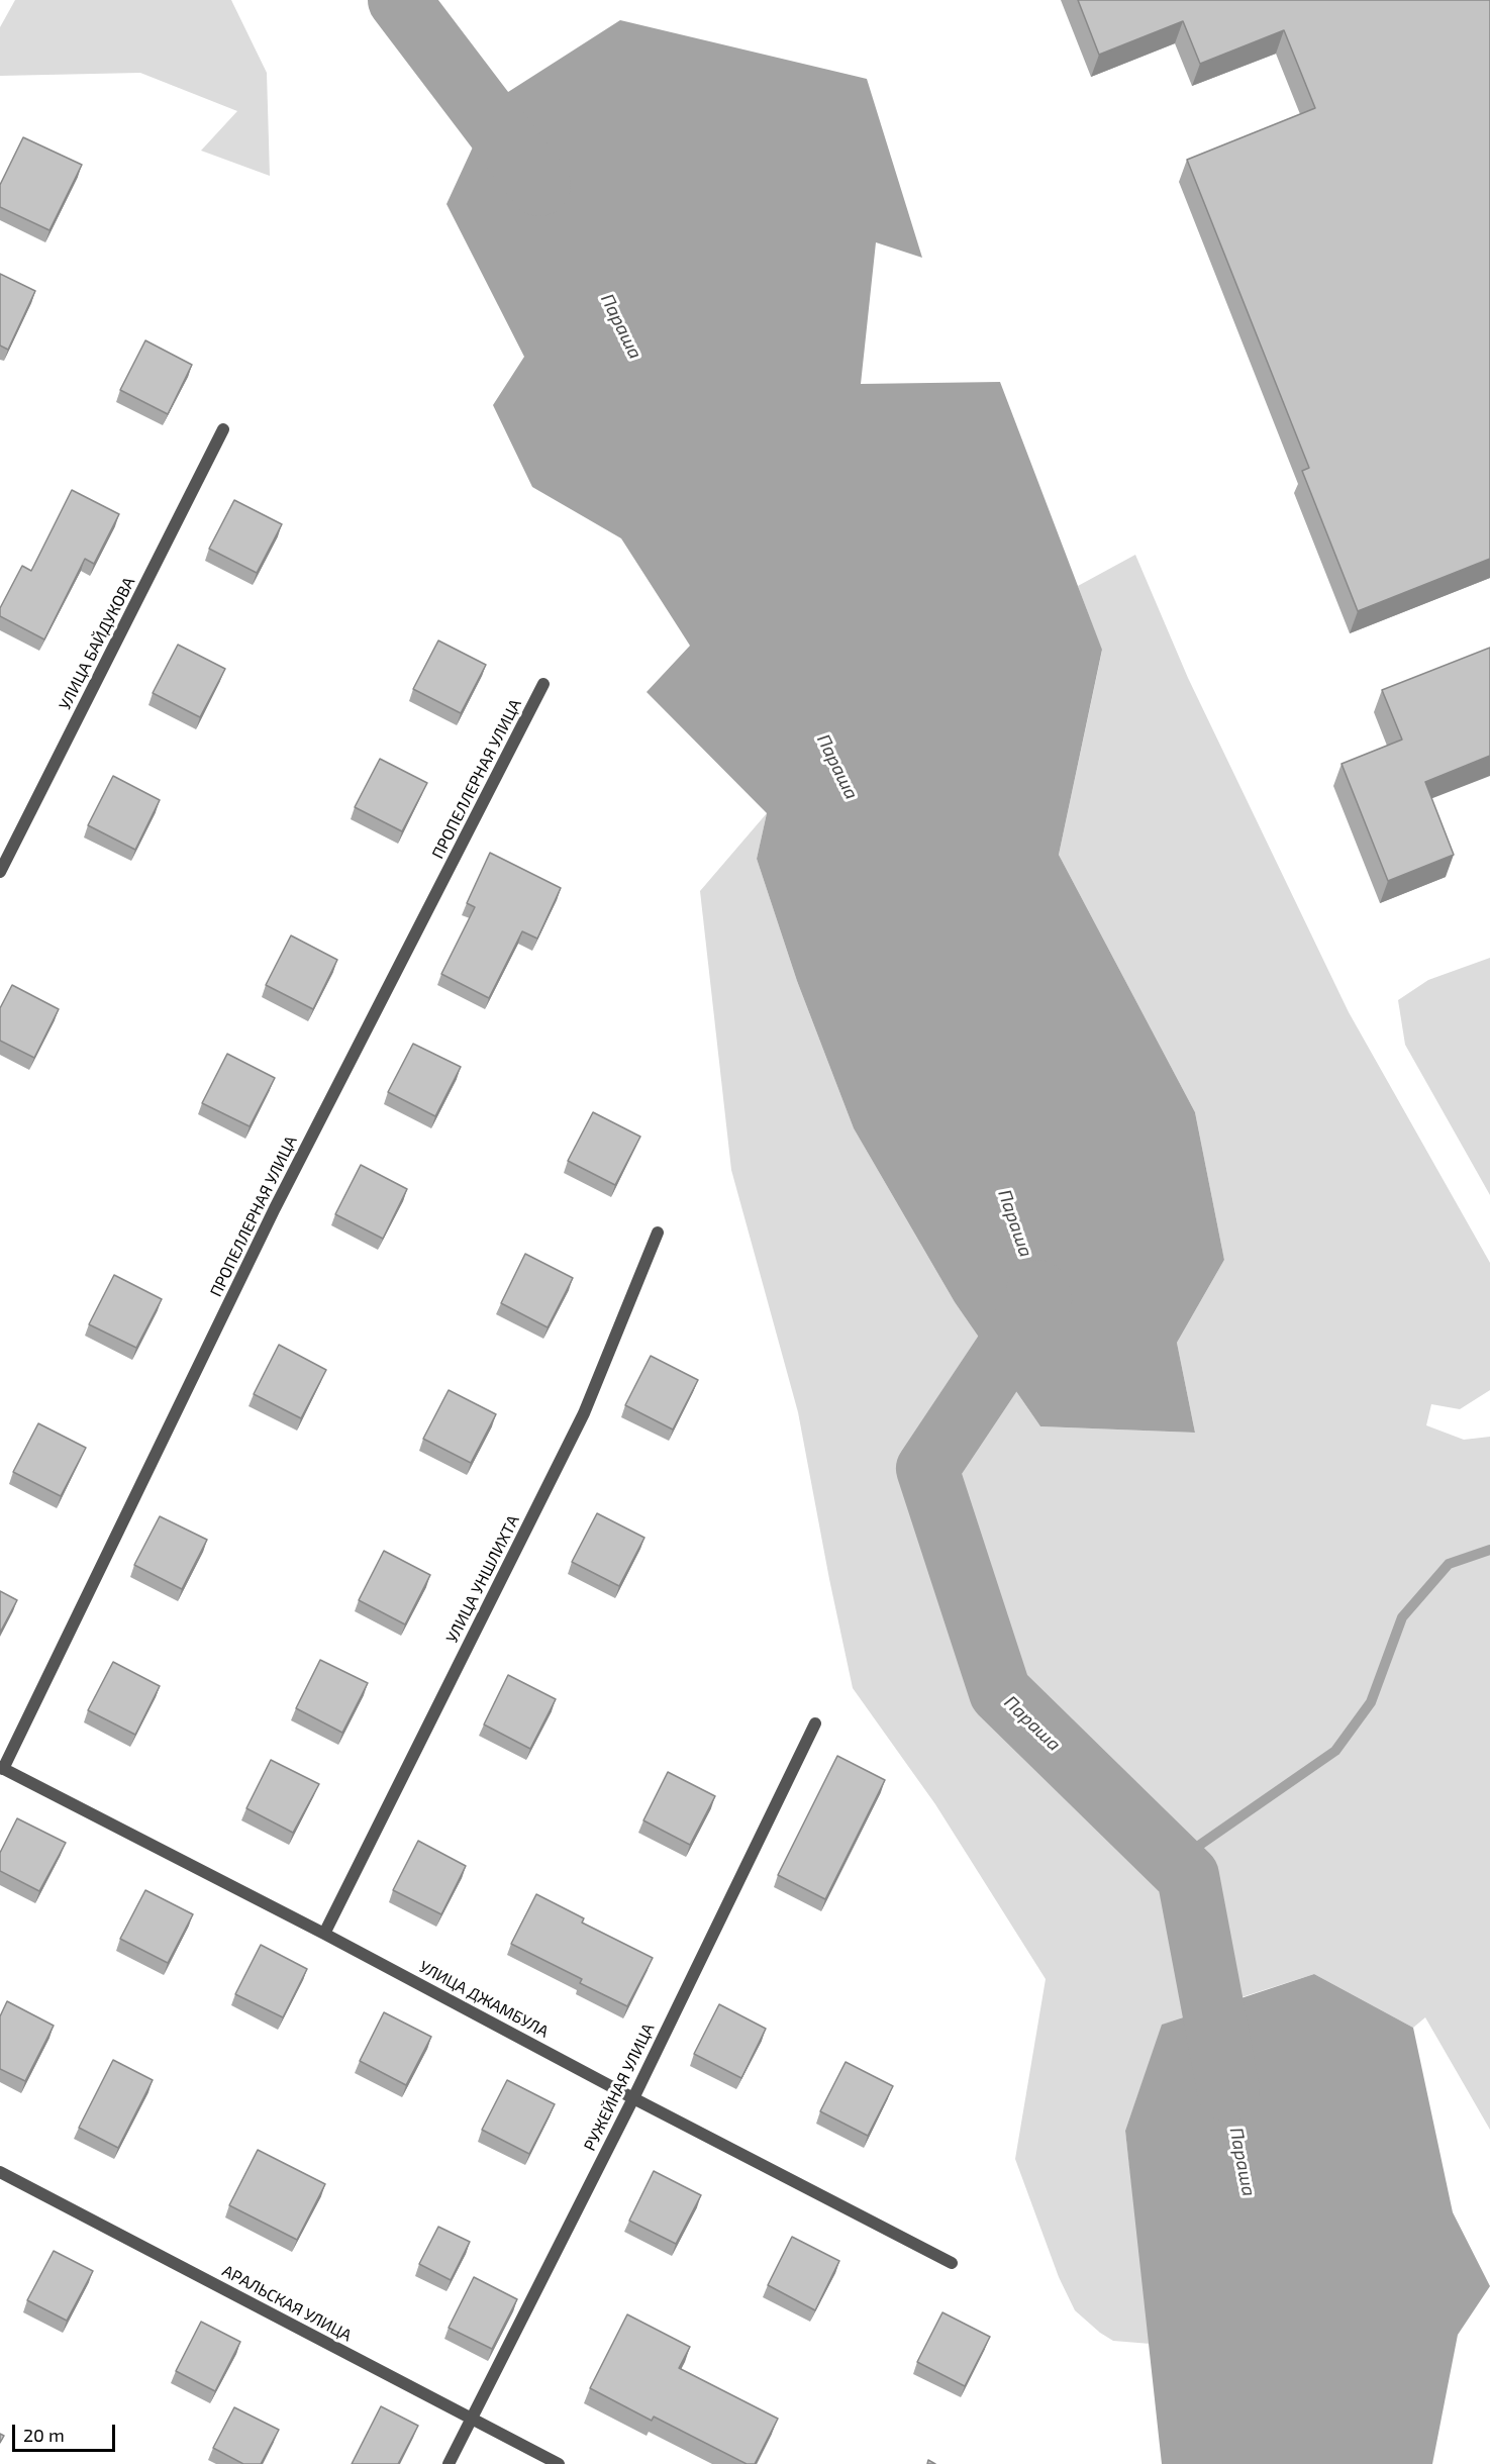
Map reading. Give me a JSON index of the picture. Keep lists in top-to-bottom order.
{
  "streets": {
    "street": [
      "УЛИЦА БАЙДУКОВА",
      "ПРОПЕЛЛЕРНАЯ УЛИЦА",
      "УЛИЦА УНШЛИХТА",
      "УЛИЦА ДЖАМБУЛА",
      "РУЖЕЙНАЯ УЛИЦА",
      "АРАЛЬСКАЯ УЛИЦА"
    ]
  },
  "crossings": [
    ["ПРОПЕЛЛЕРНАЯ УЛИЦА", "УЛИЦА ДЖАМБУЛА"],
    ["УЛИЦА УНШЛИХТА", "УЛИЦА ДЖАМБУЛА"],
    ["УЛИЦА ДЖАМБУЛА", "РУЖЕЙНАЯ УЛИЦА"],
    ["РУЖЕЙНАЯ УЛИЦА", "АРАЛЬСКАЯ УЛИЦА"]
  ],
  "water": ["Параша"],
  "scale_bar": "20 m"
}
